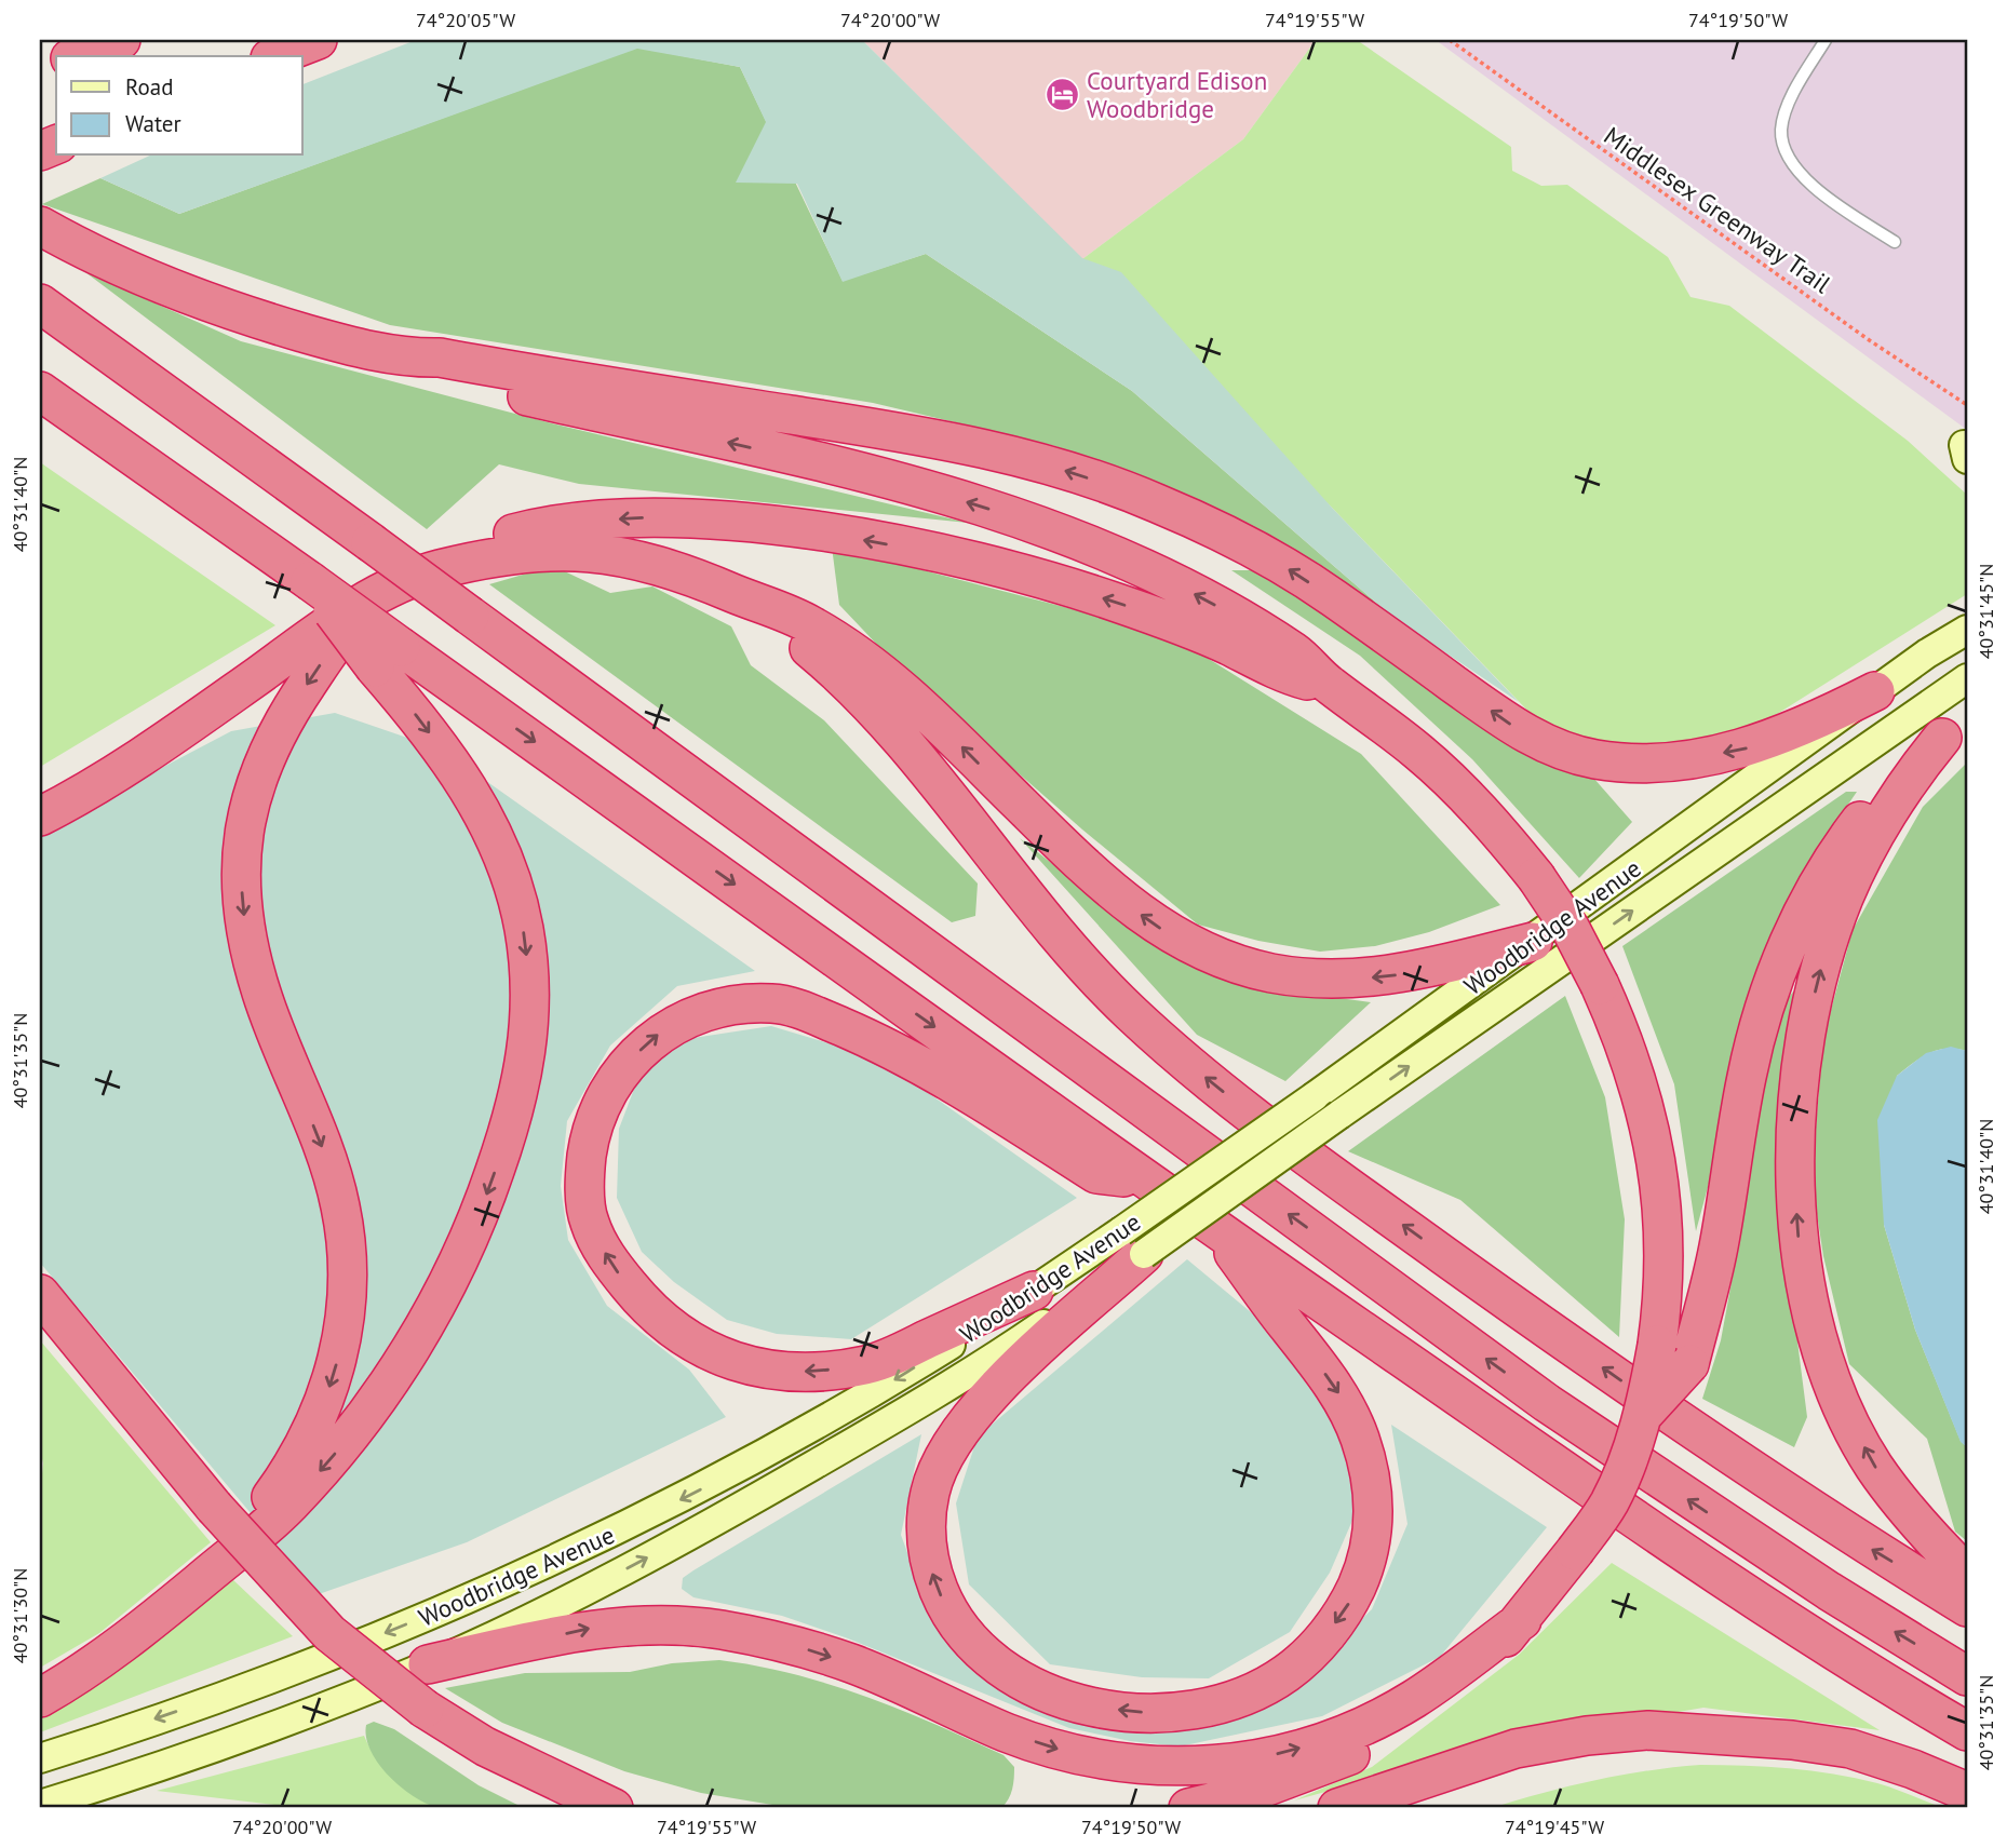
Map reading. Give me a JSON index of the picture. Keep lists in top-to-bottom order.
{
  "streets": {
    "main road": ["Woodbridge Avenue"],
    "path": ["Middlesex Greenway Trail"]
  },
  "places": {
    "hotel": ["Courtyard Edison Woodbridge"]
  },
  "legend": ["Road", "Water"],
  "coordinates": [
    "74°20'05\"W",
    "74°20'00\"W",
    "74°19'55\"W",
    "74°19'50\"W",
    "40°31'40\"N",
    "40°31'45\"N",
    "40°31'35\"N",
    "40°31'30\"N",
    "74°19'45\"W"
  ]
}
